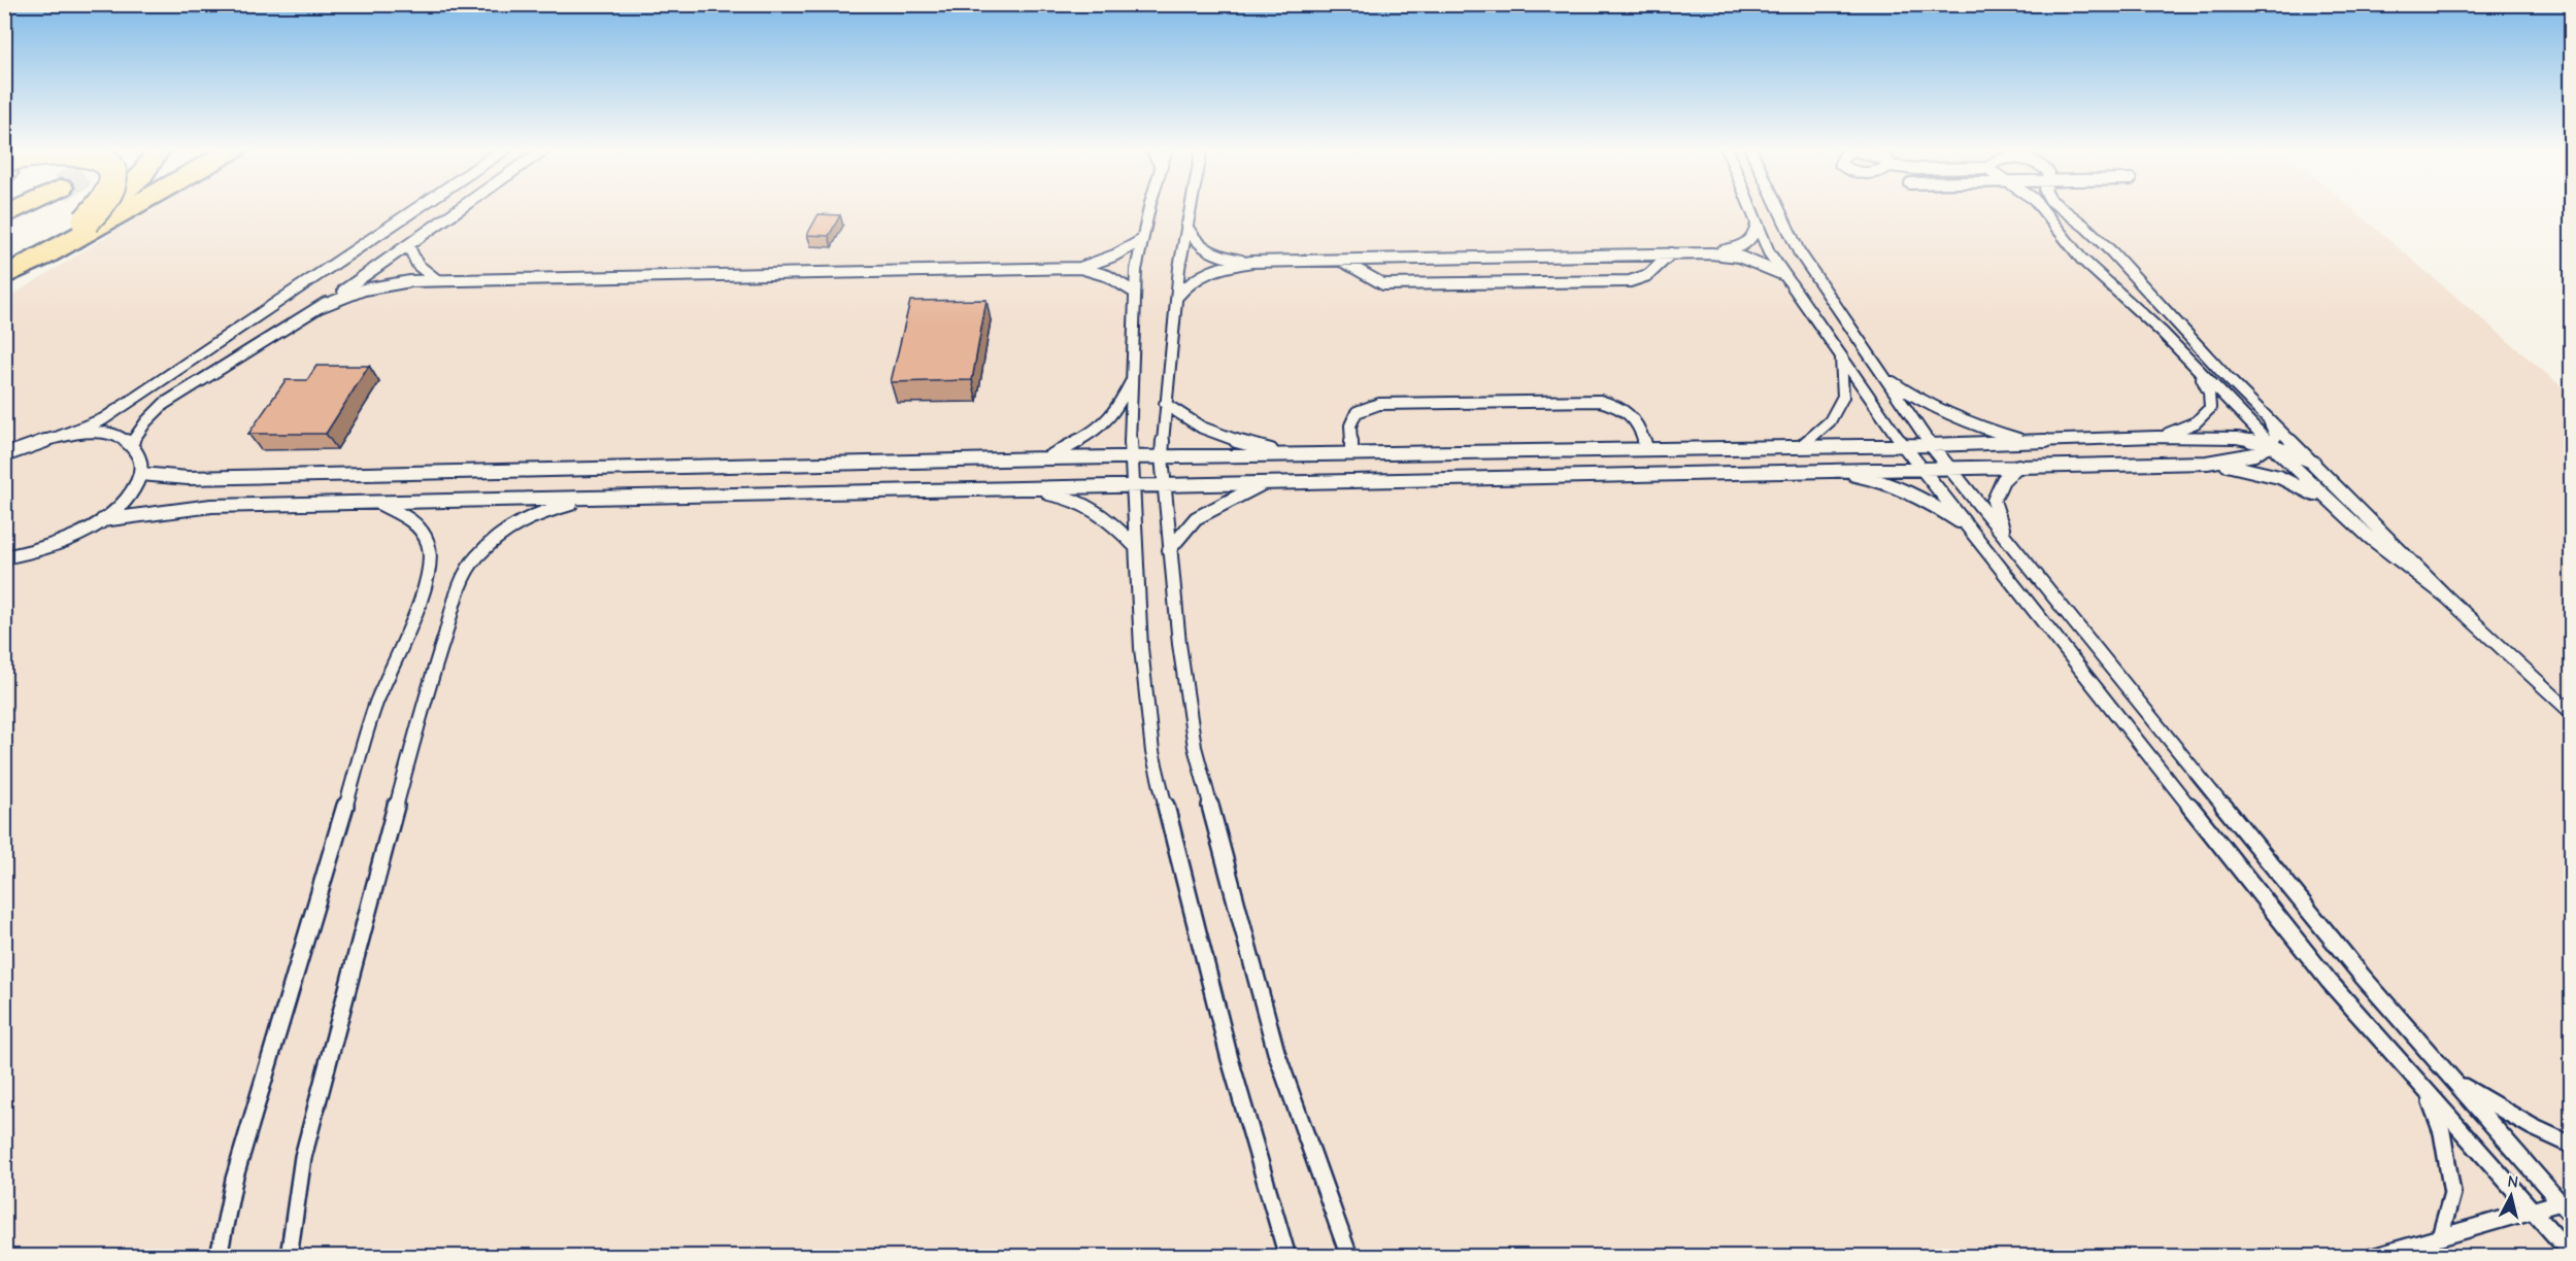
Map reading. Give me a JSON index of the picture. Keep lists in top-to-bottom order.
{
  "north": "top"
}
